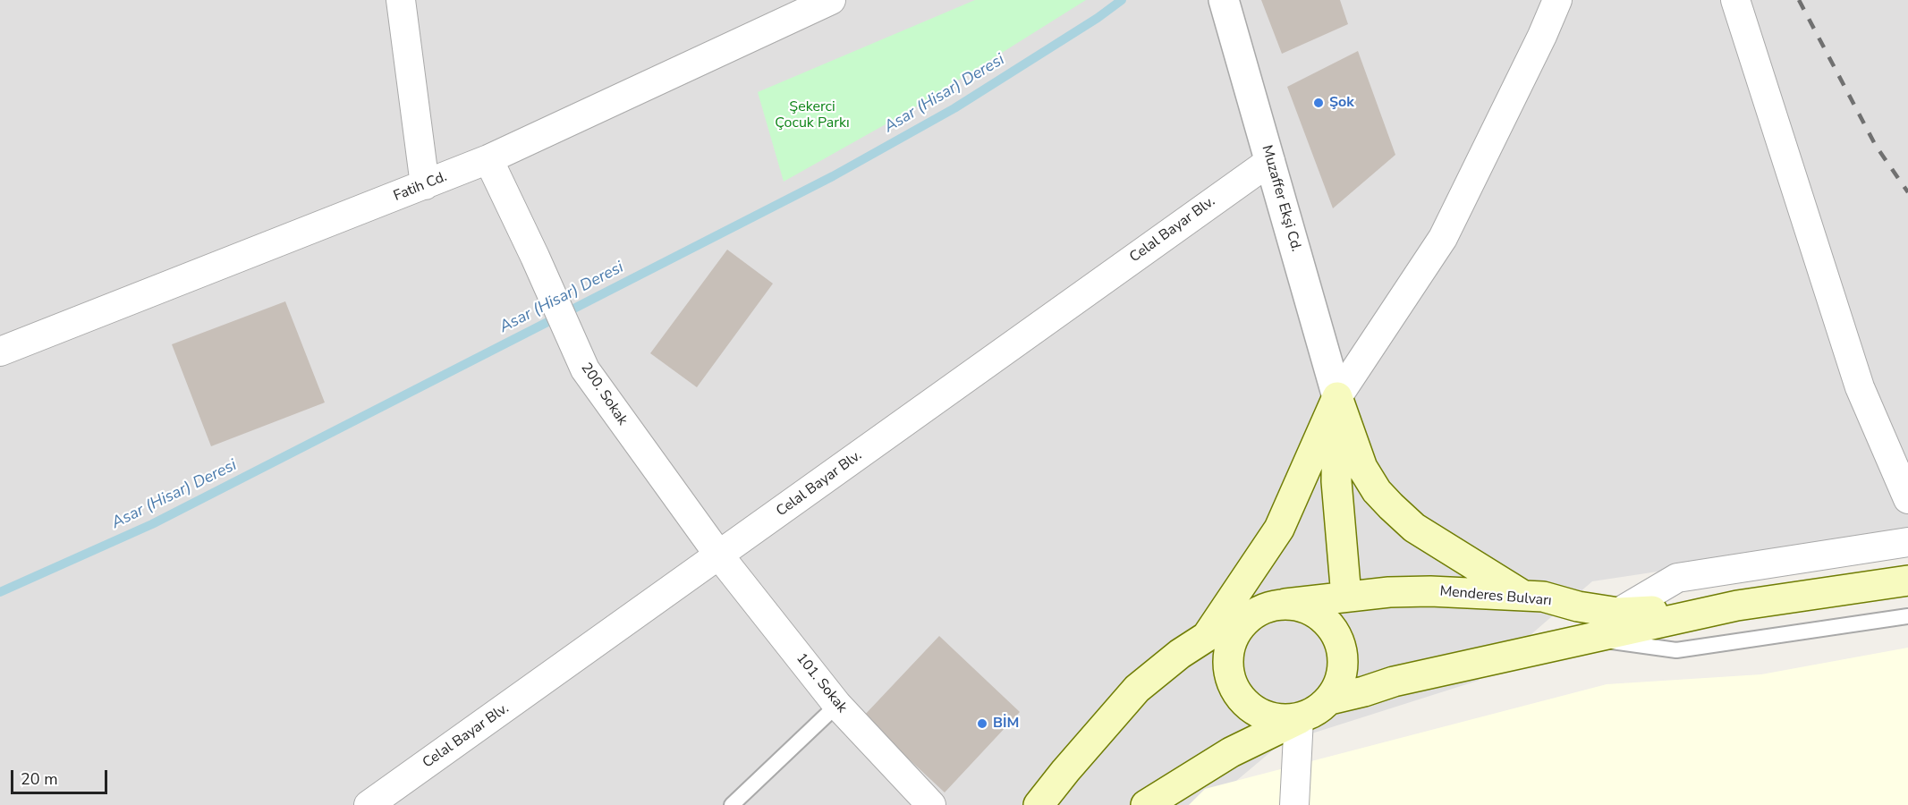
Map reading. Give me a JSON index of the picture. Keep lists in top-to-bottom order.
{
  "streets": {
    "main road": ["Menderes Bulvarı"],
    "street": [
      "Fatih Cd.",
      "Muzaffer Ekşi Cd.",
      "Celal Bayar Blv.",
      "200. Sokak",
      "101. Sokak"
    ]
  },
  "crossings": [
    ["Fatih Cd.", "200. Sokak"],
    ["Muzaffer Ekşi Cd.", "Celal Bayar Blv."],
    ["Celal Bayar Blv.", "200. Sokak"],
    ["Celal Bayar Blv.", "101. Sokak"],
    ["200. Sokak", "101. Sokak"]
  ],
  "water": ["Asar (Hisar) Deresi"],
  "parks": ["Şekerci Çocuk Parkı"],
  "places": ["Şok", "BİM"],
  "scale_bar": "20 m"
}
